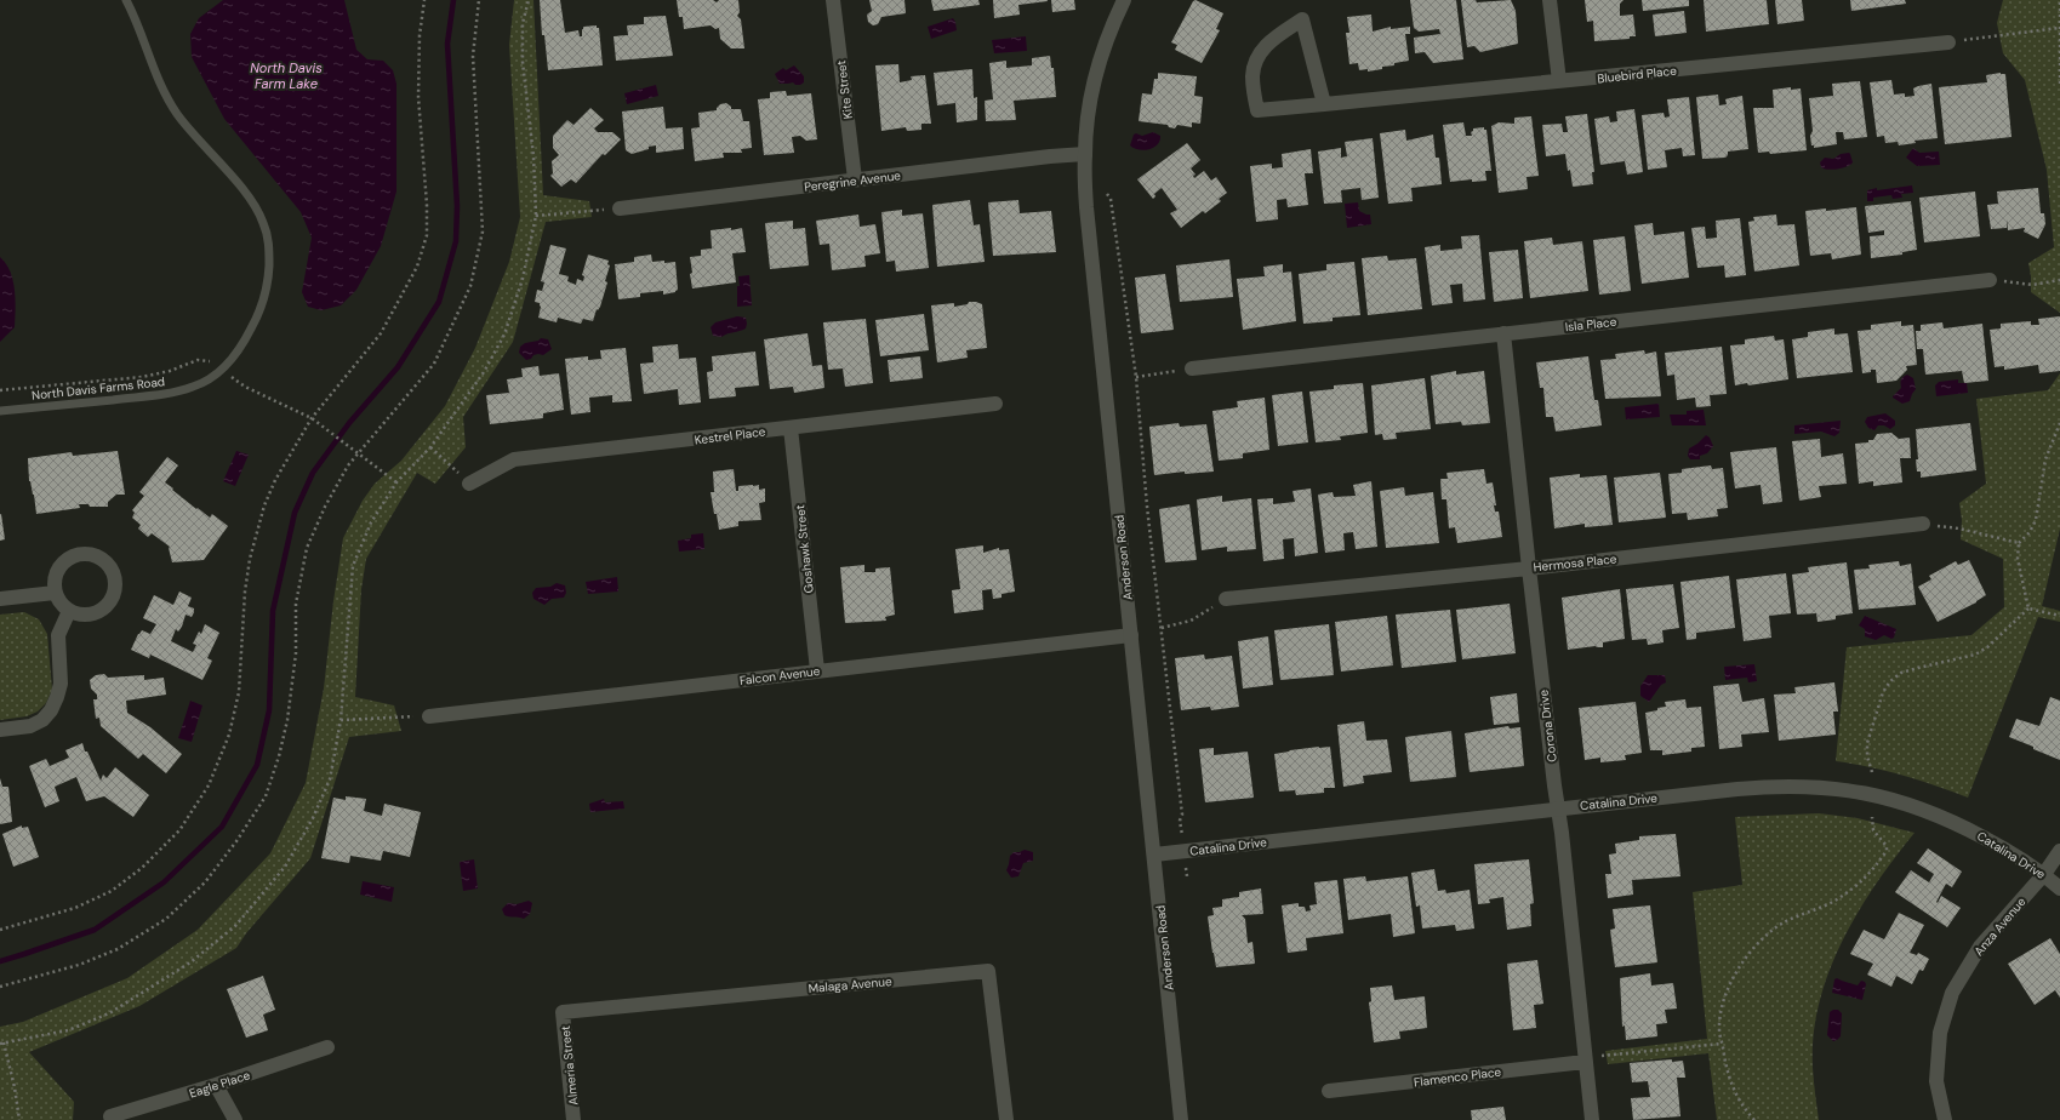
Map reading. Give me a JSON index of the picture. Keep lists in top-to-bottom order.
{
  "streets": {
    "street": [
      "Bluebird Place",
      "Kite Street",
      "Peregrine Avenue",
      "Isla Place",
      "Kestrel Place",
      "Goshawk Street",
      "Anderson Road",
      "Hermosa Place",
      "Falcon Avenue",
      "Corona Drive",
      "Catalina Drive",
      "Anza Avenue",
      "Malaga Avenue",
      "Almeria Street",
      "Flamenco Place",
      "Eagle Place"
    ],
    "lane": ["North Davis Farms Road"]
  },
  "crossings": [
    ["Kite Street", "Peregrine Avenue"],
    ["Peregrine Avenue", "Anderson Road"],
    ["Isla Place", "Corona Drive"],
    ["Kestrel Place", "Goshawk Street"],
    ["Goshawk Street", "Falcon Avenue"],
    ["Anderson Road", "Falcon Avenue"],
    ["Anderson Road", "Catalina Drive"],
    ["Hermosa Place", "Corona Drive"],
    ["Corona Drive", "Catalina Drive"],
    ["Corona Drive", "Flamenco Place"],
    ["Catalina Drive", "Anza Avenue"],
    ["Malaga Avenue", "Almeria Street"]
  ],
  "water": ["North Davis Farm Lake"]
}
